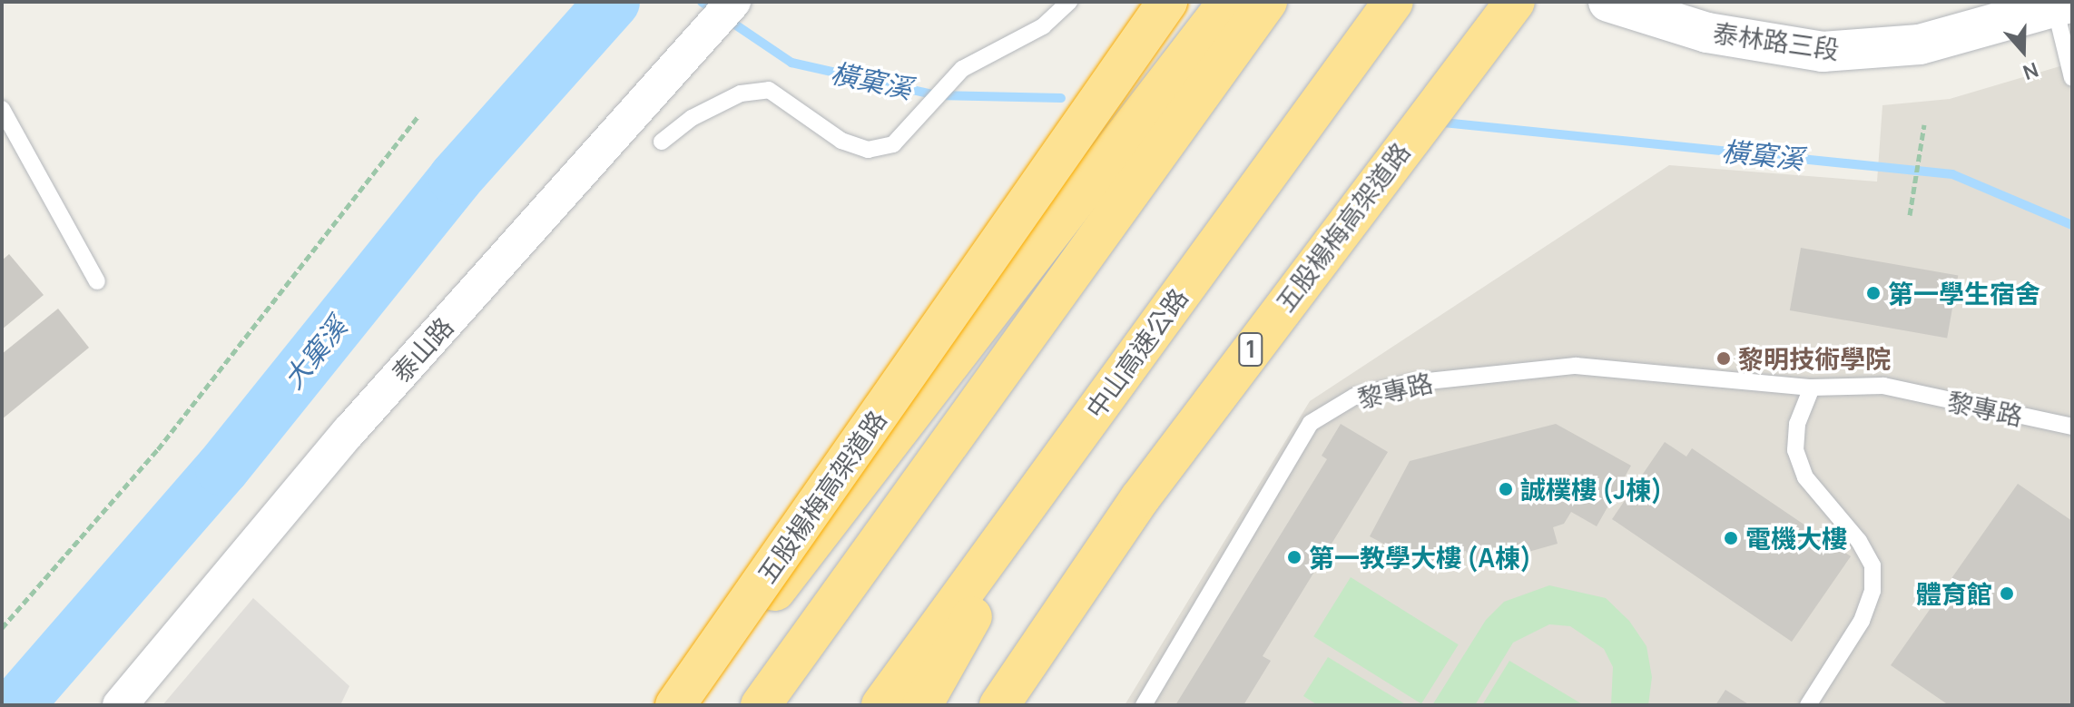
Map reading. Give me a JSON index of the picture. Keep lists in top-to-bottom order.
{
  "streets": {
    "highway": ["五股楊梅高架道路", "1", "中山高速公路"],
    "main road": ["泰林路三段"],
    "street": ["泰山路"],
    "lane": ["黎專路"]
  },
  "water": ["橫窠溪", "大窠溪"],
  "places": [
    "第一學生宿舍",
    "黎明技術學院",
    "誠樸樓 (J棟)",
    "電機大樓",
    "第一教學大樓 (A棟)",
    "體育館"
  ],
  "north": "bottom"
}
